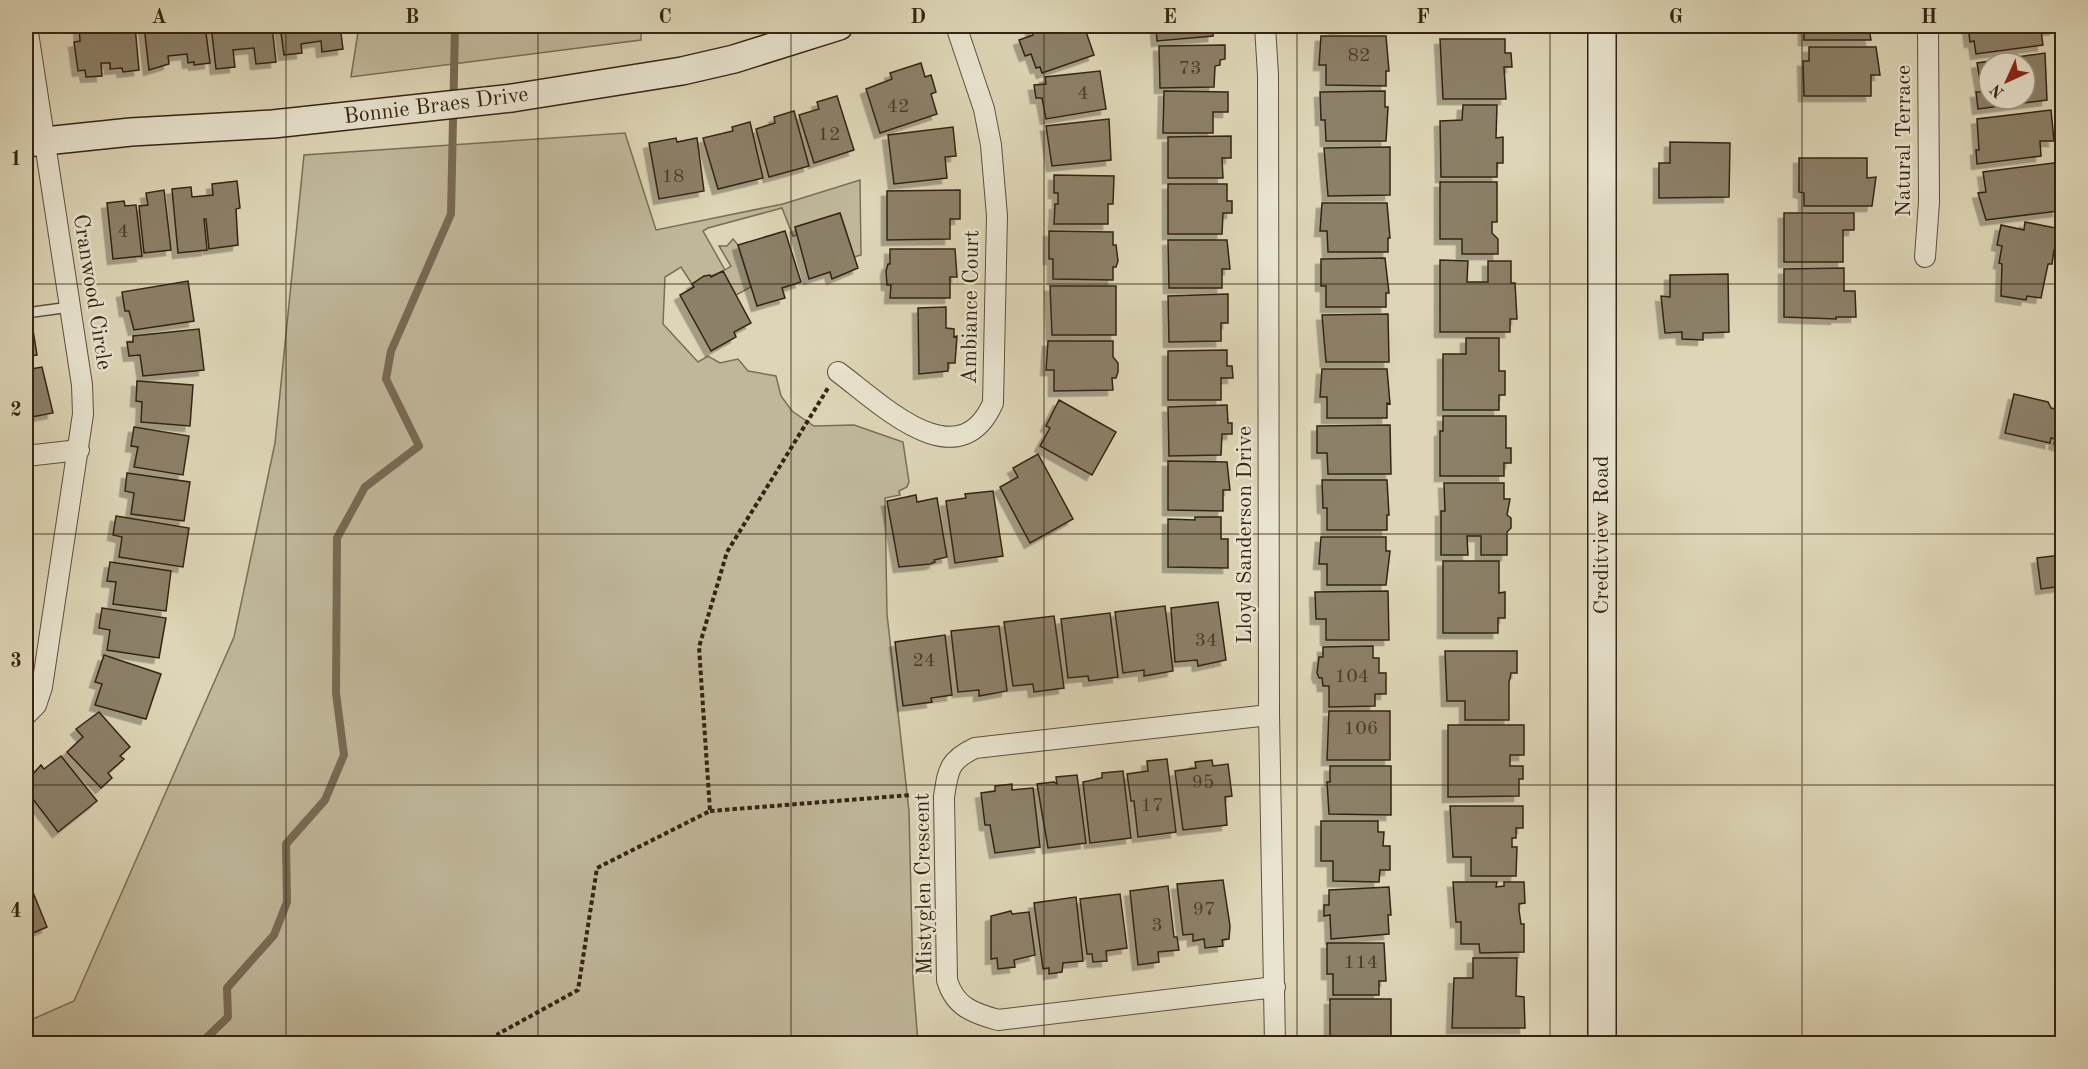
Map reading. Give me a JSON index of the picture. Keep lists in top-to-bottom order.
{
  "streets": {
    "street": [
      "Bonnie Braes Drive",
      "Natural Terrace",
      "Cranwood Circle",
      "Ambiance Court",
      "Lloyd Sanderson Drive",
      "Creditview Road",
      "Mistyglen Crescent"
    ]
  },
  "crossings": [
    ["Bonnie Braes Drive", "Cranwood Circle"],
    ["Lloyd Sanderson Drive", "Mistyglen Crescent"]
  ],
  "house_numbers": [
    "82",
    "73",
    "4",
    "42",
    "12",
    "18",
    "4",
    "34",
    "24",
    "104",
    "106",
    "95",
    "17",
    "97",
    "3",
    "114"
  ],
  "north": "bottom left",
  "grid": {
    "columns": [
      "A",
      "B",
      "C",
      "D",
      "E",
      "F",
      "G",
      "H"
    ],
    "rows": [
      "1",
      "2",
      "3",
      "4"
    ]
  }
}
